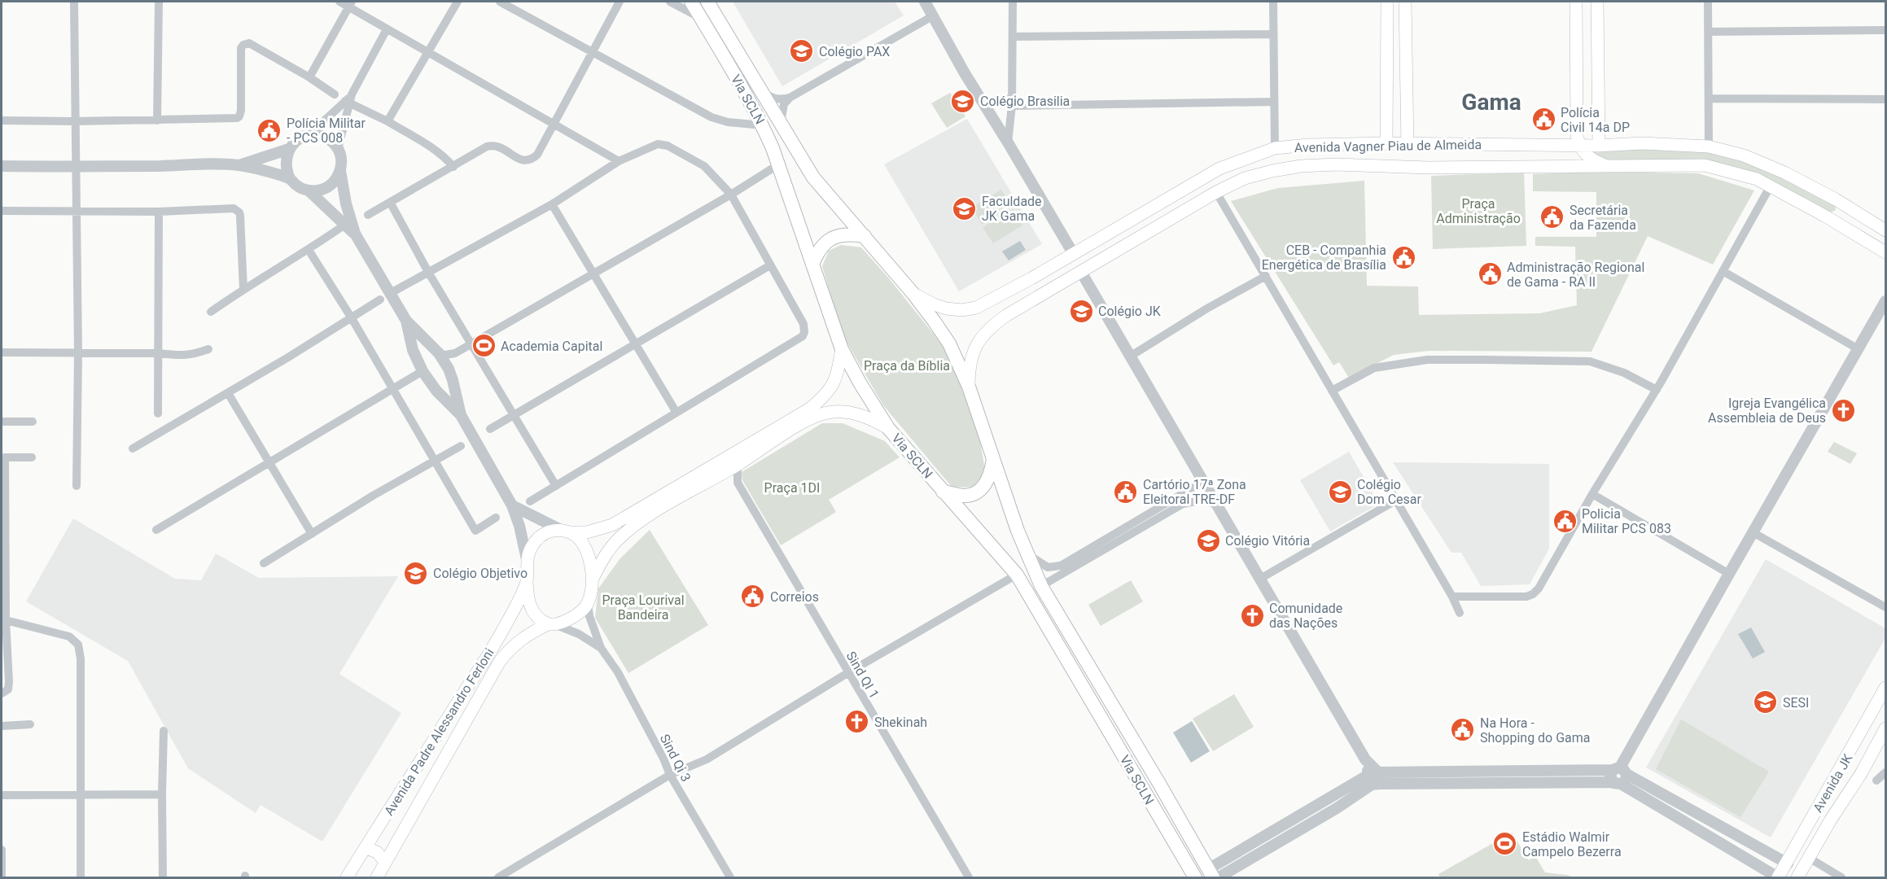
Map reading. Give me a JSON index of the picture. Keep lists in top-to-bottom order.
{
  "streets": {
    "main road": [
      "Via SCLN",
      "Avenida Vagner Piau de Almeida",
      "Avenida Padre Alessandro Ferloni",
      "Avenida JK"
    ],
    "street": ["Sind QI 1", "Sind Qi 3"]
  },
  "crossings": [
    ["Via SCLN", "Avenida Vagner Piau de Almeida"]
  ],
  "districts": ["Gama"],
  "parks": [
    "Praça Administração",
    "Praça da Bíblia",
    "Praça 1DI",
    "Praça Lourival Bandeira"
  ],
  "places": {
    "school or university": [
      "Colégio PAX",
      "Colégio Brasilia",
      "Faculdade JK Gama",
      "Colégio JK",
      "Colégio Dom Cesar",
      "Colégio Vitória",
      "Colégio Objetivo",
      "SESI"
    ],
    "public building": [
      "Polícia Civil 14a DP",
      "Polícia Militar - PCS 008",
      "Secretária da Fazenda",
      "CEB - Companhia Energética de Brasília",
      "Administração Regional de Gama - RA II",
      "Cartório 17ª Zona Eleitoral TRE-DF",
      "Policia Militar PCS 083",
      "Correios",
      "Na Hora - Shopping do Gama"
    ],
    "sports": ["Academia Capital", "Estádio Walmir Campelo Bezerra"],
    "church": ["Igreja Evangélica Assembleia de Deus", "Comunidade das Nações", "Shekinah"]
  }
}
